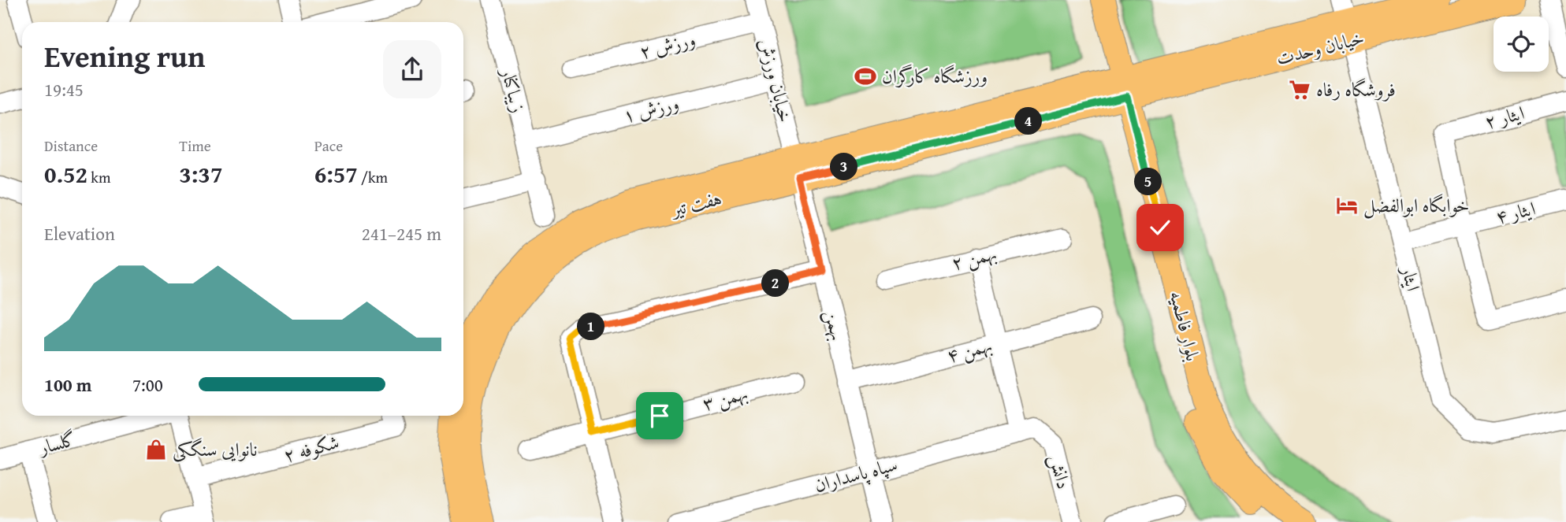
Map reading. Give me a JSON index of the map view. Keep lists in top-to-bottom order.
{
  "streets": {
    "main road": ["خیابان وحدت", "هفت تیر", "بلوار فاطمیه"],
    "street": [
      "ورزش ۲",
      "خیابان ورزش",
      "زیباکنار",
      "ورزش ۱",
      "ایثار ۲",
      "ایثار ۴",
      "بهمن ۲",
      "ایثار",
      "بهمن",
      "بهمن ۴",
      "بهمن ۳",
      "گلسار",
      "شکوفه ۲",
      "دانش",
      "سپاه پاسداران"
    ]
  },
  "crossings": [
    ["ورزش ۲", "خیابان ورزش"],
    ["خیابان وحدت", "هفت تیر"],
    ["خیابان وحدت", "ایثار"],
    ["خیابان وحدت", "بلوار فاطمیه"],
    ["خیابان ورزش", "ورزش ۱"],
    ["خیابان ورزش", "هفت تیر"],
    ["خیابان ورزش", "بهمن"],
    ["زیباکنار", "ورزش ۱"],
    ["ایثار ۲", "ایثار ۴"],
    ["هفت تیر", "بهمن"],
    ["هفت تیر", "بلوار فاطمیه"],
    ["ایثار ۴", "ایثار"],
    ["بهمن", "بهمن ۴"],
    ["بهمن", "سپاه پاسداران"],
    ["دانش", "سپاه پاسداران"]
  ],
  "places": {
    "sports": ["ورزشگاه کارگران"],
    "supermarket": ["فروشگاه رفاه"],
    "hotel": ["خوابگاه ابوالفضل"],
    "shop": ["نانوایی سنگکی"]
  },
  "page": {
    "heading": ["Evening run", "19:45"],
    "pins": [
      "4",
      "3",
      "5",
      "2",
      "1"
    ],
    "stats": [
      ["Distance", "0.52 km"],
      ["Time", "3:37"],
      ["Pace", "6:57 /km"]
    ],
    "chart": ["Elevation", "241–245 m"],
    "list": [
      {
        "name": "100 m",
        "note": "7:00"
      }
    ]
  }
}
